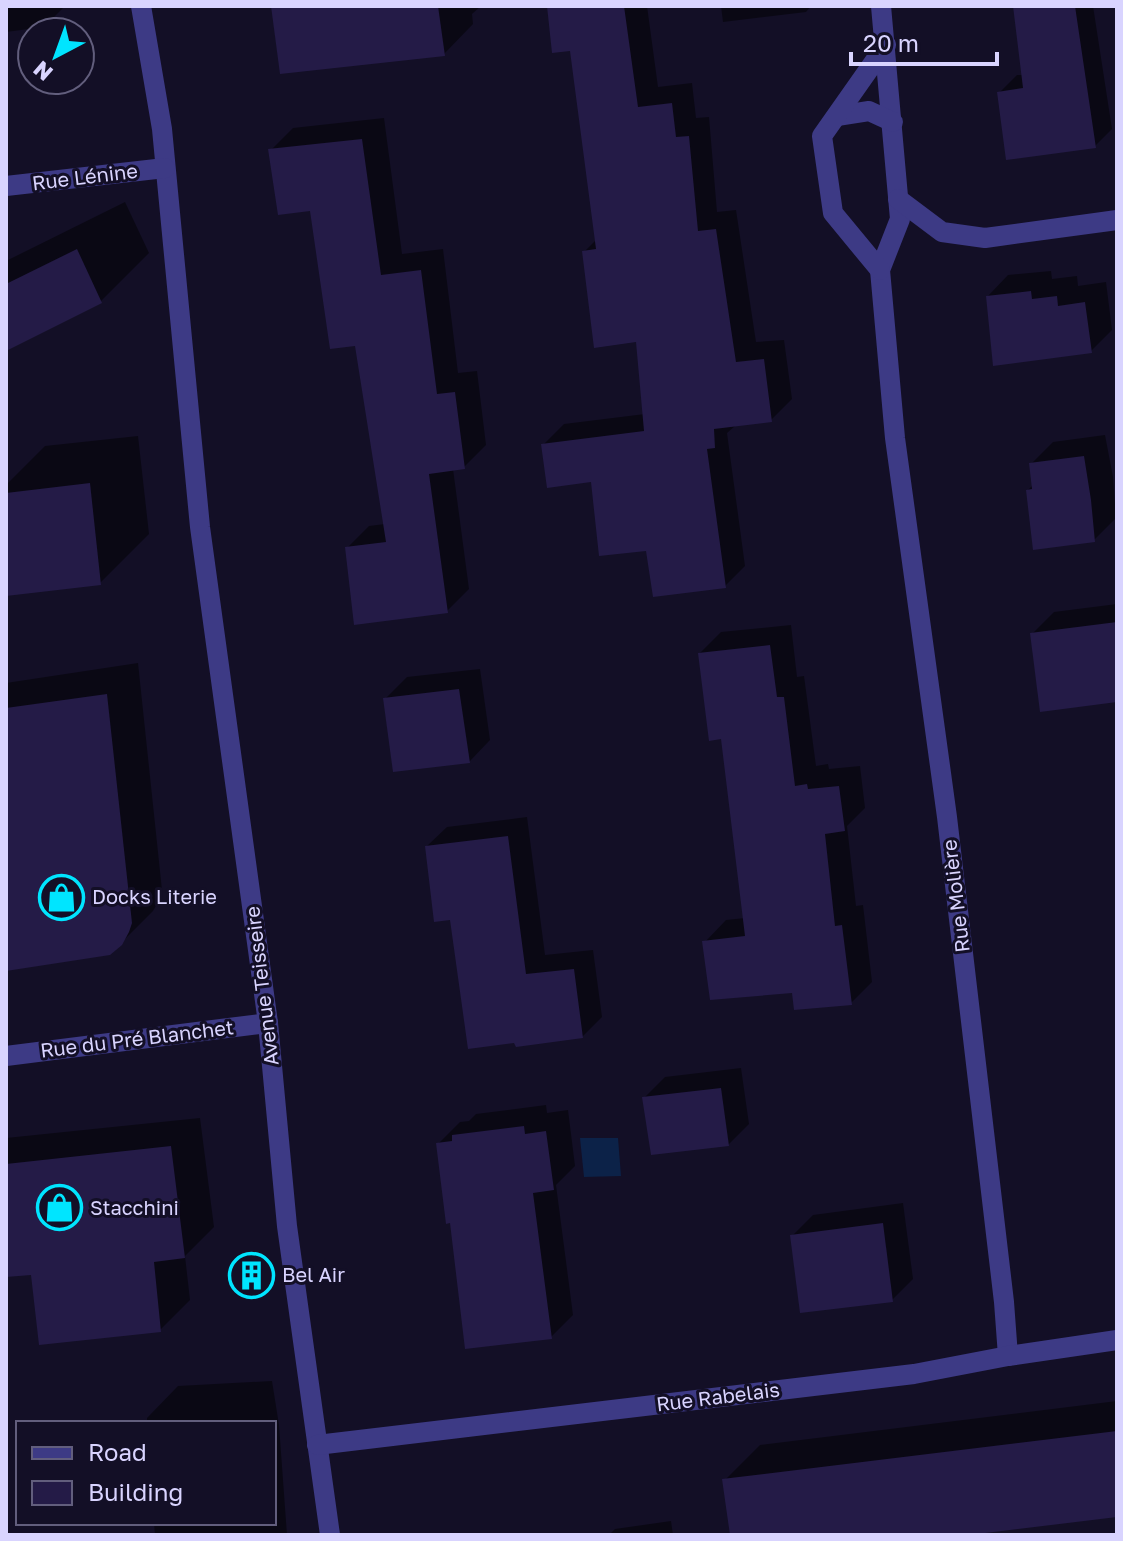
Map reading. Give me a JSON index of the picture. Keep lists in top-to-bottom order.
{
  "streets": {
    "street": [
      "Rue Lénine",
      "Rue Molière",
      "Avenue Teisseire",
      "Rue du Pré Blanchet",
      "Rue Rabelais"
    ]
  },
  "crossings": [
    ["Rue Lénine", "Avenue Teisseire"],
    ["Rue Molière", "Rue Rabelais"],
    ["Avenue Teisseire", "Rue du Pré Blanchet"],
    ["Avenue Teisseire", "Rue Rabelais"]
  ],
  "places": {
    "shop": ["Docks Literie", "Stacchini"],
    "building": ["Bel Air"]
  },
  "legend": ["Road", "Building"],
  "scale_bar": "20 m",
  "north": "bottom left"
}
